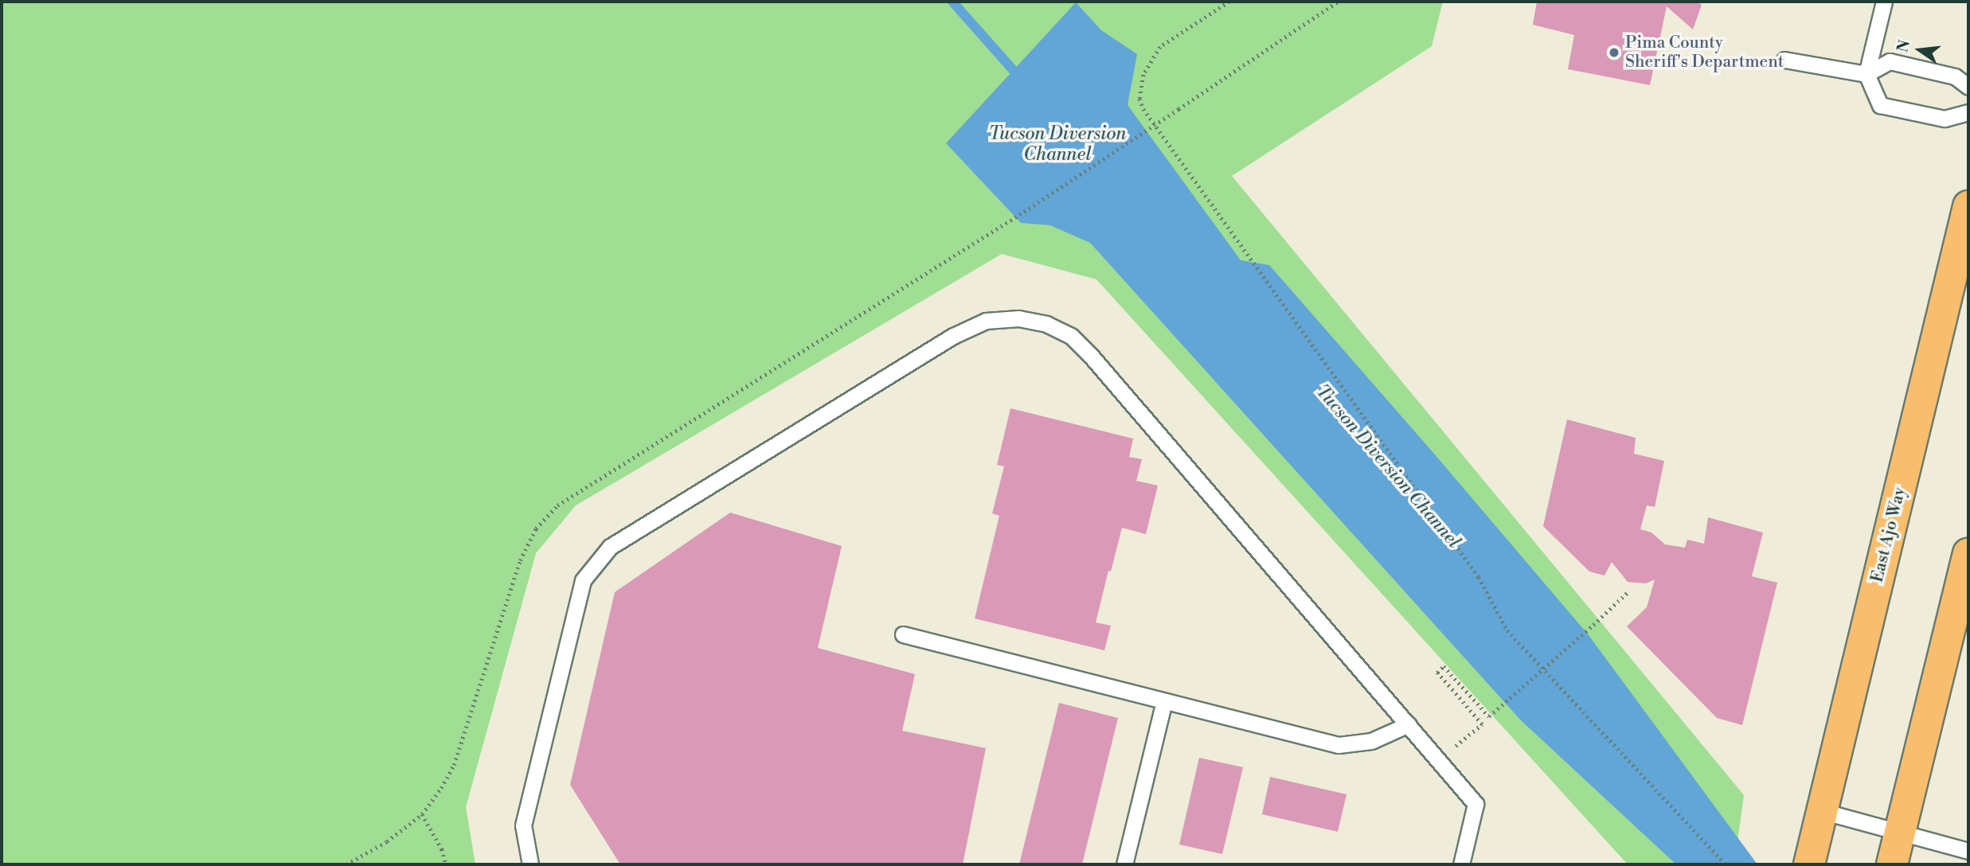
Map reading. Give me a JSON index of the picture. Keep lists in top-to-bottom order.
{
  "streets": {
    "main road": ["East Ajo Way"]
  },
  "water": ["Tucson Diversion Channel"],
  "places": ["Pima County Sheriff's Department"],
  "north": "left"
}
